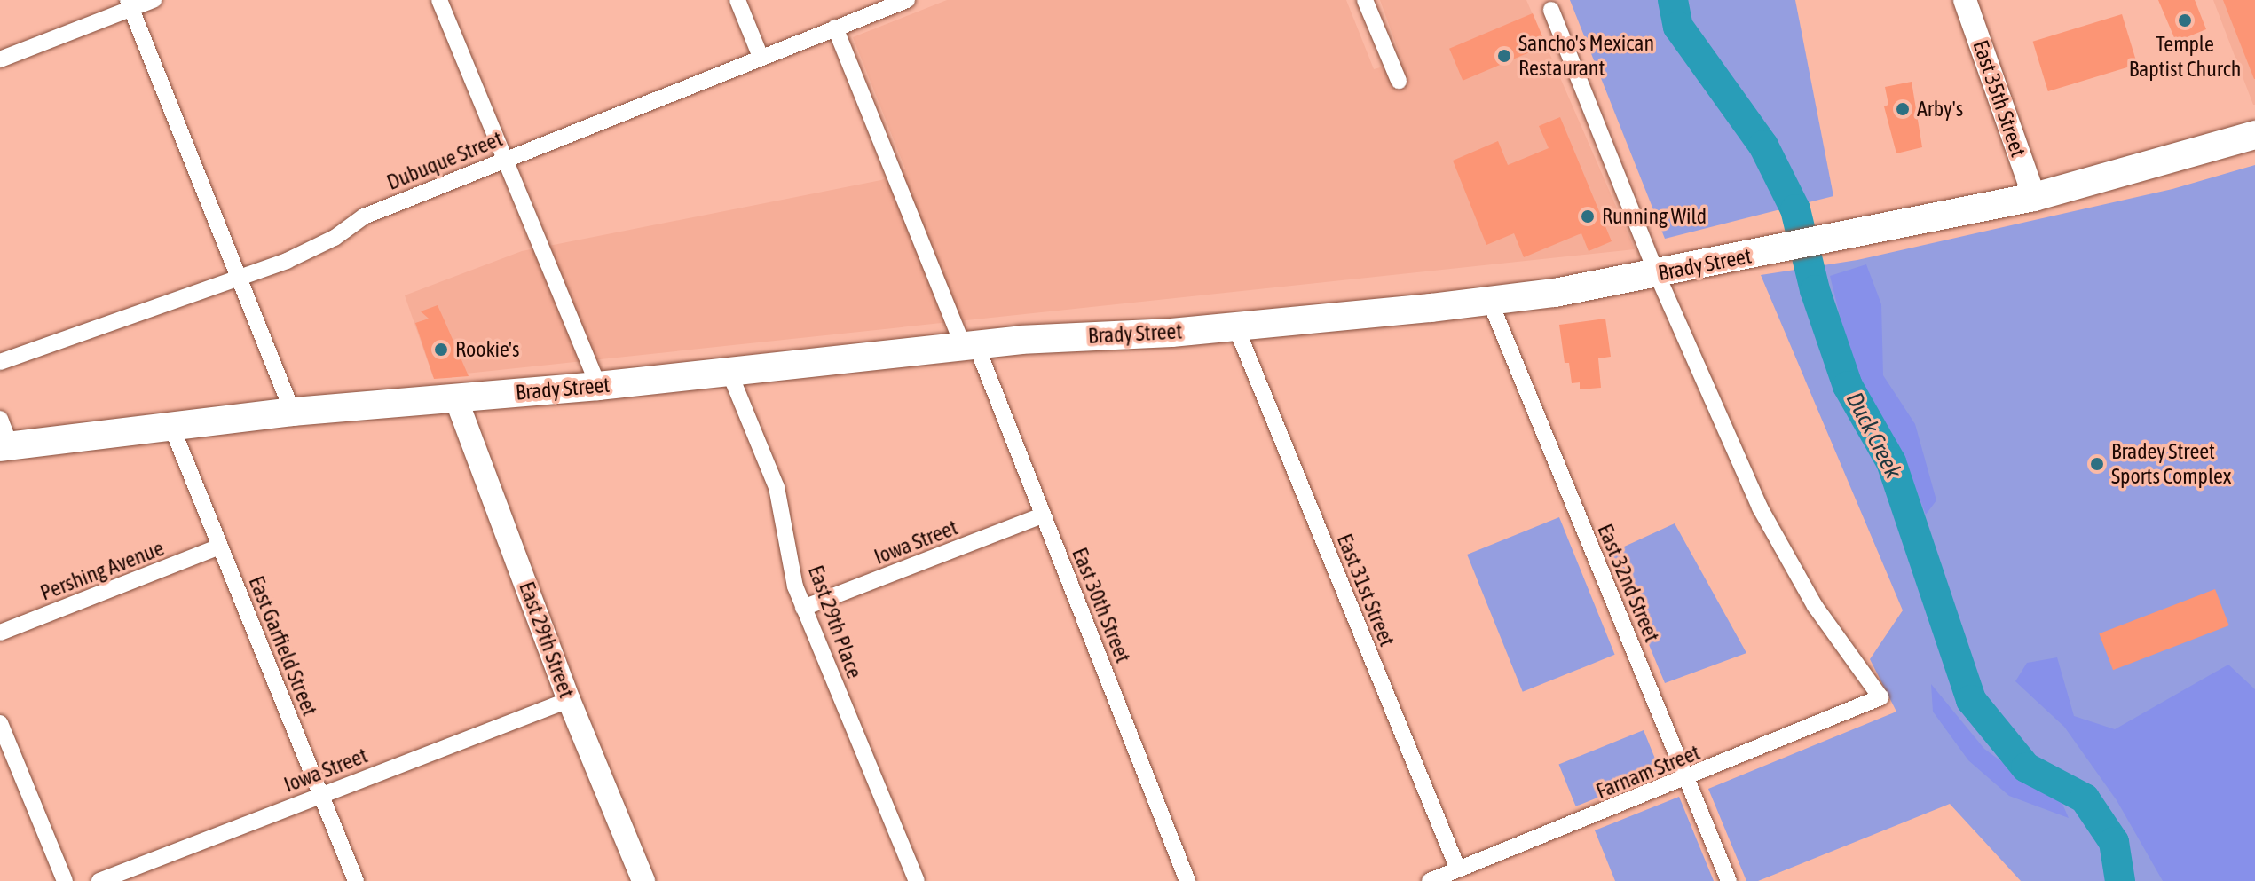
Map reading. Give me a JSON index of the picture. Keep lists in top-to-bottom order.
{
  "streets": {
    "highway": ["Brady Street"],
    "street": [
      "East 35th Street",
      "Dubuque Street",
      "Iowa Street",
      "Pershing Avenue",
      "East 32nd Street",
      "East 31st Street",
      "East 30th Street",
      "East 29th Place",
      "East 29th Street",
      "East Garfield Street",
      "Farnam Street"
    ]
  },
  "crossings": [
    ["East 35th Street", "Brady Street"],
    ["Dubuque Street", "East 30th Street"],
    ["Brady Street", "East 32nd Street"],
    ["Brady Street", "East 31st Street"],
    ["Brady Street", "East 30th Street"],
    ["Brady Street", "East 29th Place"],
    ["Brady Street", "East 29th Street"],
    ["Brady Street", "East Garfield Street"],
    ["Brady Street", "Farnam Street"],
    ["Iowa Street", "East 30th Street"],
    ["Iowa Street", "East 29th Place"],
    ["Iowa Street", "East 29th Street"],
    ["Iowa Street", "East Garfield Street"],
    ["Pershing Avenue", "East Garfield Street"],
    ["East 32nd Street", "Farnam Street"],
    ["East 31st Street", "Farnam Street"]
  ],
  "water": ["Duck Creek"],
  "places": [
    "Temple Baptist Church",
    "Sancho's Mexican Restaurant",
    "Arby's",
    "Running Wild",
    "Rookie's",
    "Bradey Street Sports Complex"
  ]
}
